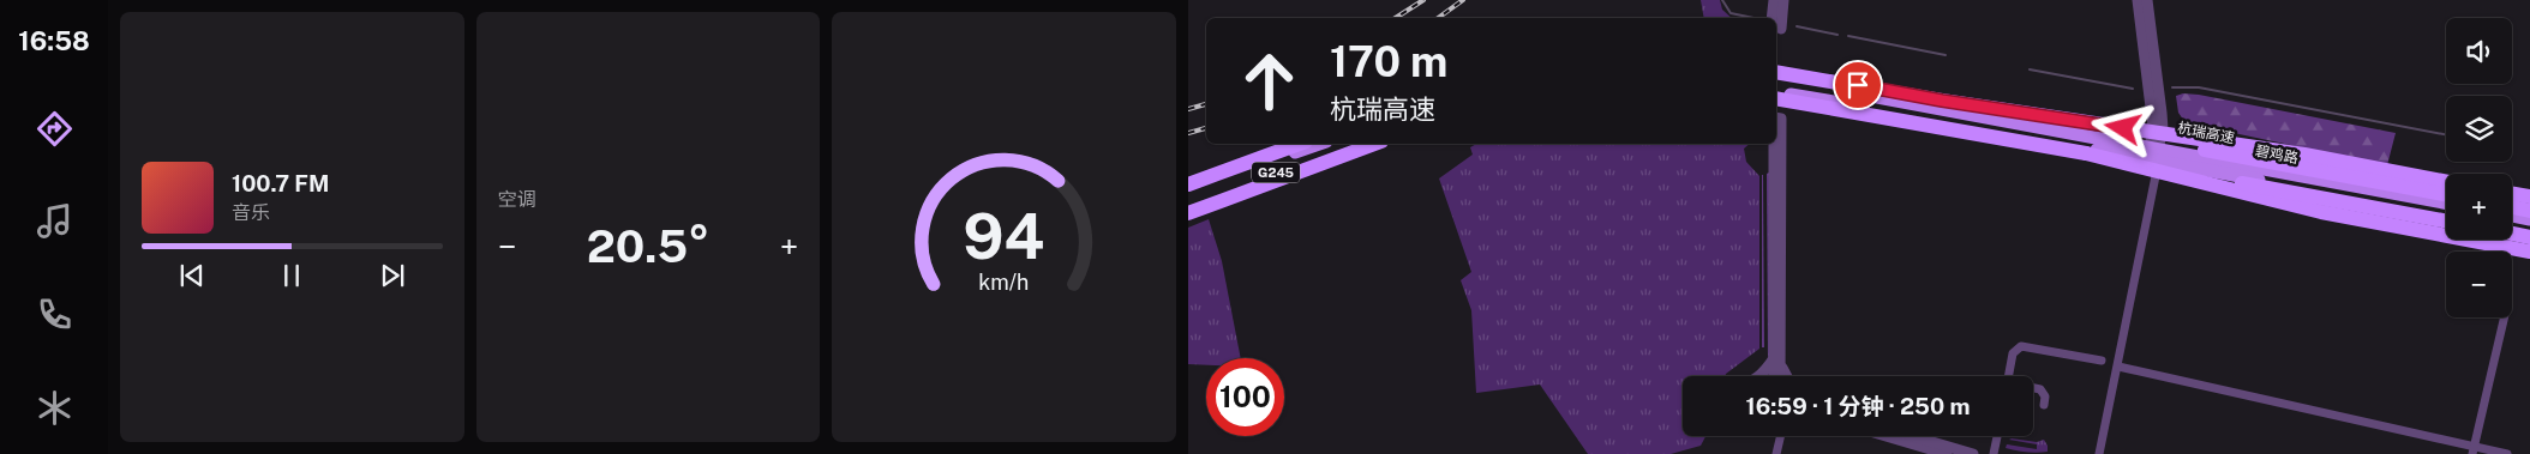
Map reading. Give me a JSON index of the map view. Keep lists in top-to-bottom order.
{
  "streets": {
    "highway": ["杭瑞高速", "碧鸡路", "G245"]
  },
  "page": {
    "tabs": "16:58",
    "tile": "空调",
    "map_buttons": ["+", "−"],
    "turn": ["170 m", "杭瑞高速"],
    "song": ["100.7 FM", "音乐"],
    "heat": ["−", "20.5°", "+"],
    "limit": "100",
    "trip": "16:59 · 1 分钟 · 250 m",
    "gauge": ["94", "km/h"]
  }
}
